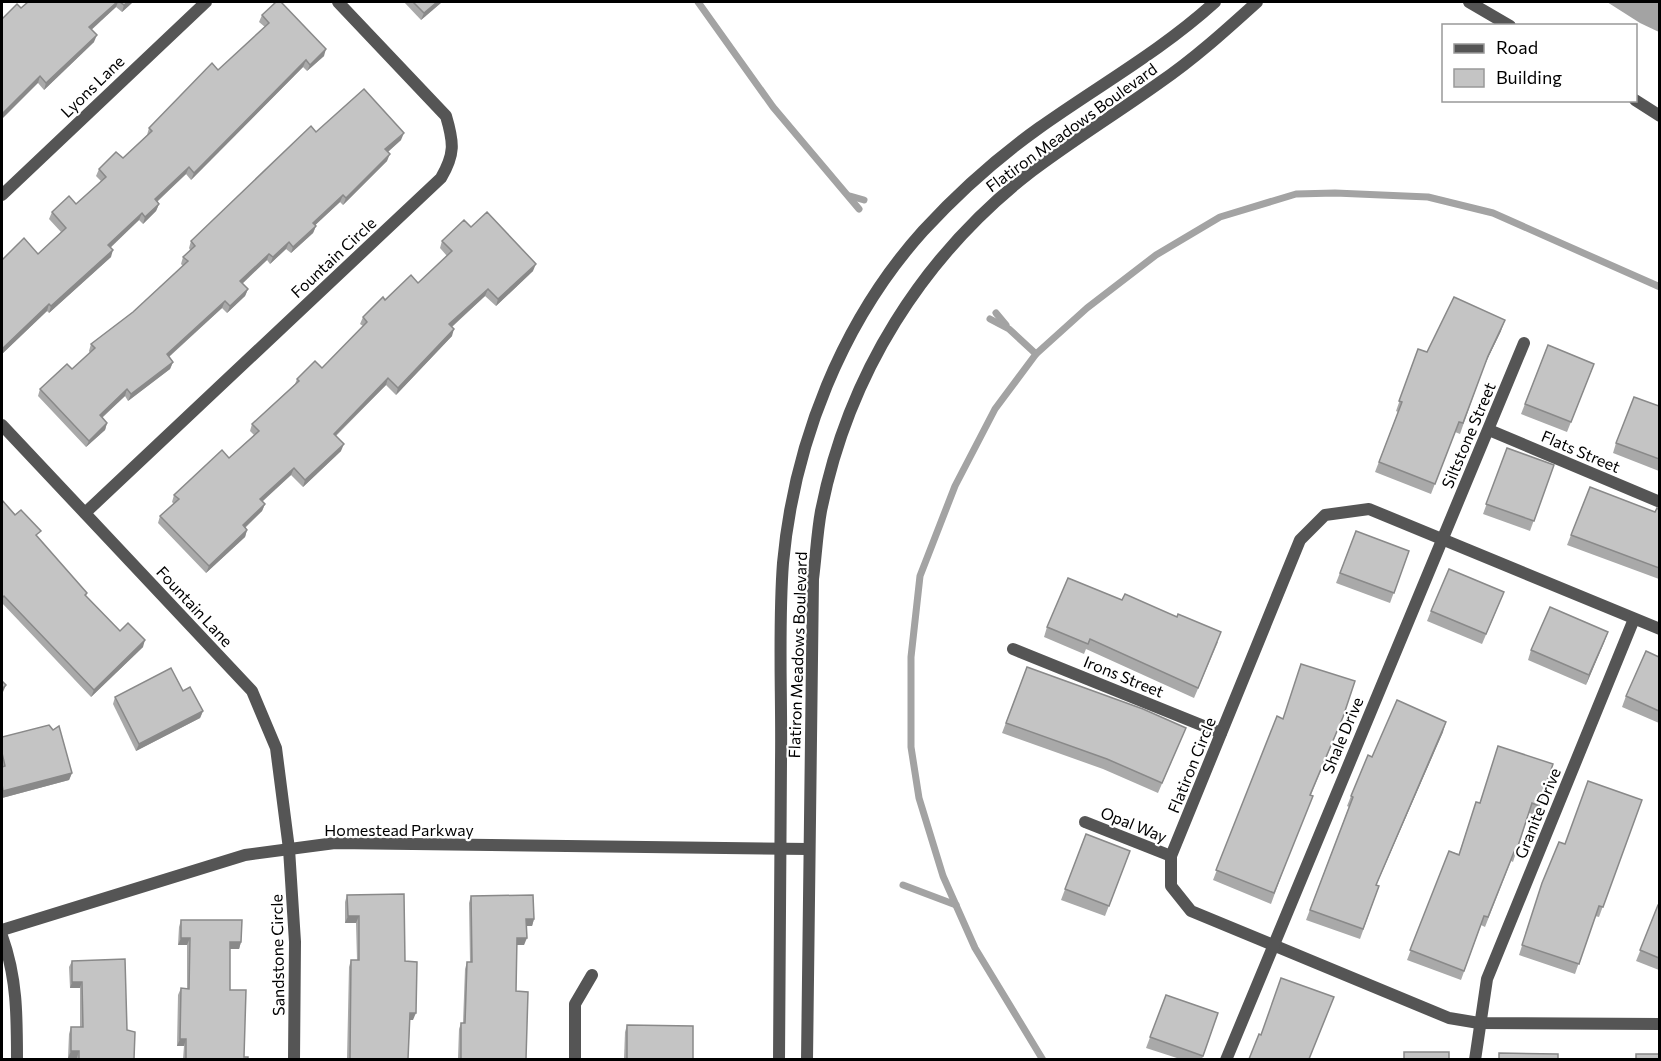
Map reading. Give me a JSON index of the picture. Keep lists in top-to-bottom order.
{
  "streets": {
    "street": [
      "Lyons Lane",
      "Flatiron Meadows Boulevard",
      "Fountain Circle",
      "Siltstone Street",
      "Flats Street",
      "Fountain Lane",
      "Irons Street",
      "Shale Drive",
      "Flatiron Circle",
      "Granite Drive",
      "Opal Way",
      "Homestead Parkway",
      "Sandstone Circle"
    ]
  },
  "crossings": [
    ["Flatiron Meadows Boulevard", "Homestead Parkway"],
    ["Fountain Circle", "Fountain Lane"],
    ["Siltstone Street", "Flats Street"],
    ["Siltstone Street", "Shale Drive"],
    ["Siltstone Street", "Flatiron Circle"],
    ["Fountain Lane", "Homestead Parkway"],
    ["Fountain Lane", "Sandstone Circle"],
    ["Irons Street", "Flatiron Circle"],
    ["Shale Drive", "Flatiron Circle"],
    ["Flatiron Circle", "Granite Drive"],
    ["Flatiron Circle", "Opal Way"],
    ["Homestead Parkway", "Sandstone Circle"]
  ],
  "legend": ["Road", "Building"]
}
